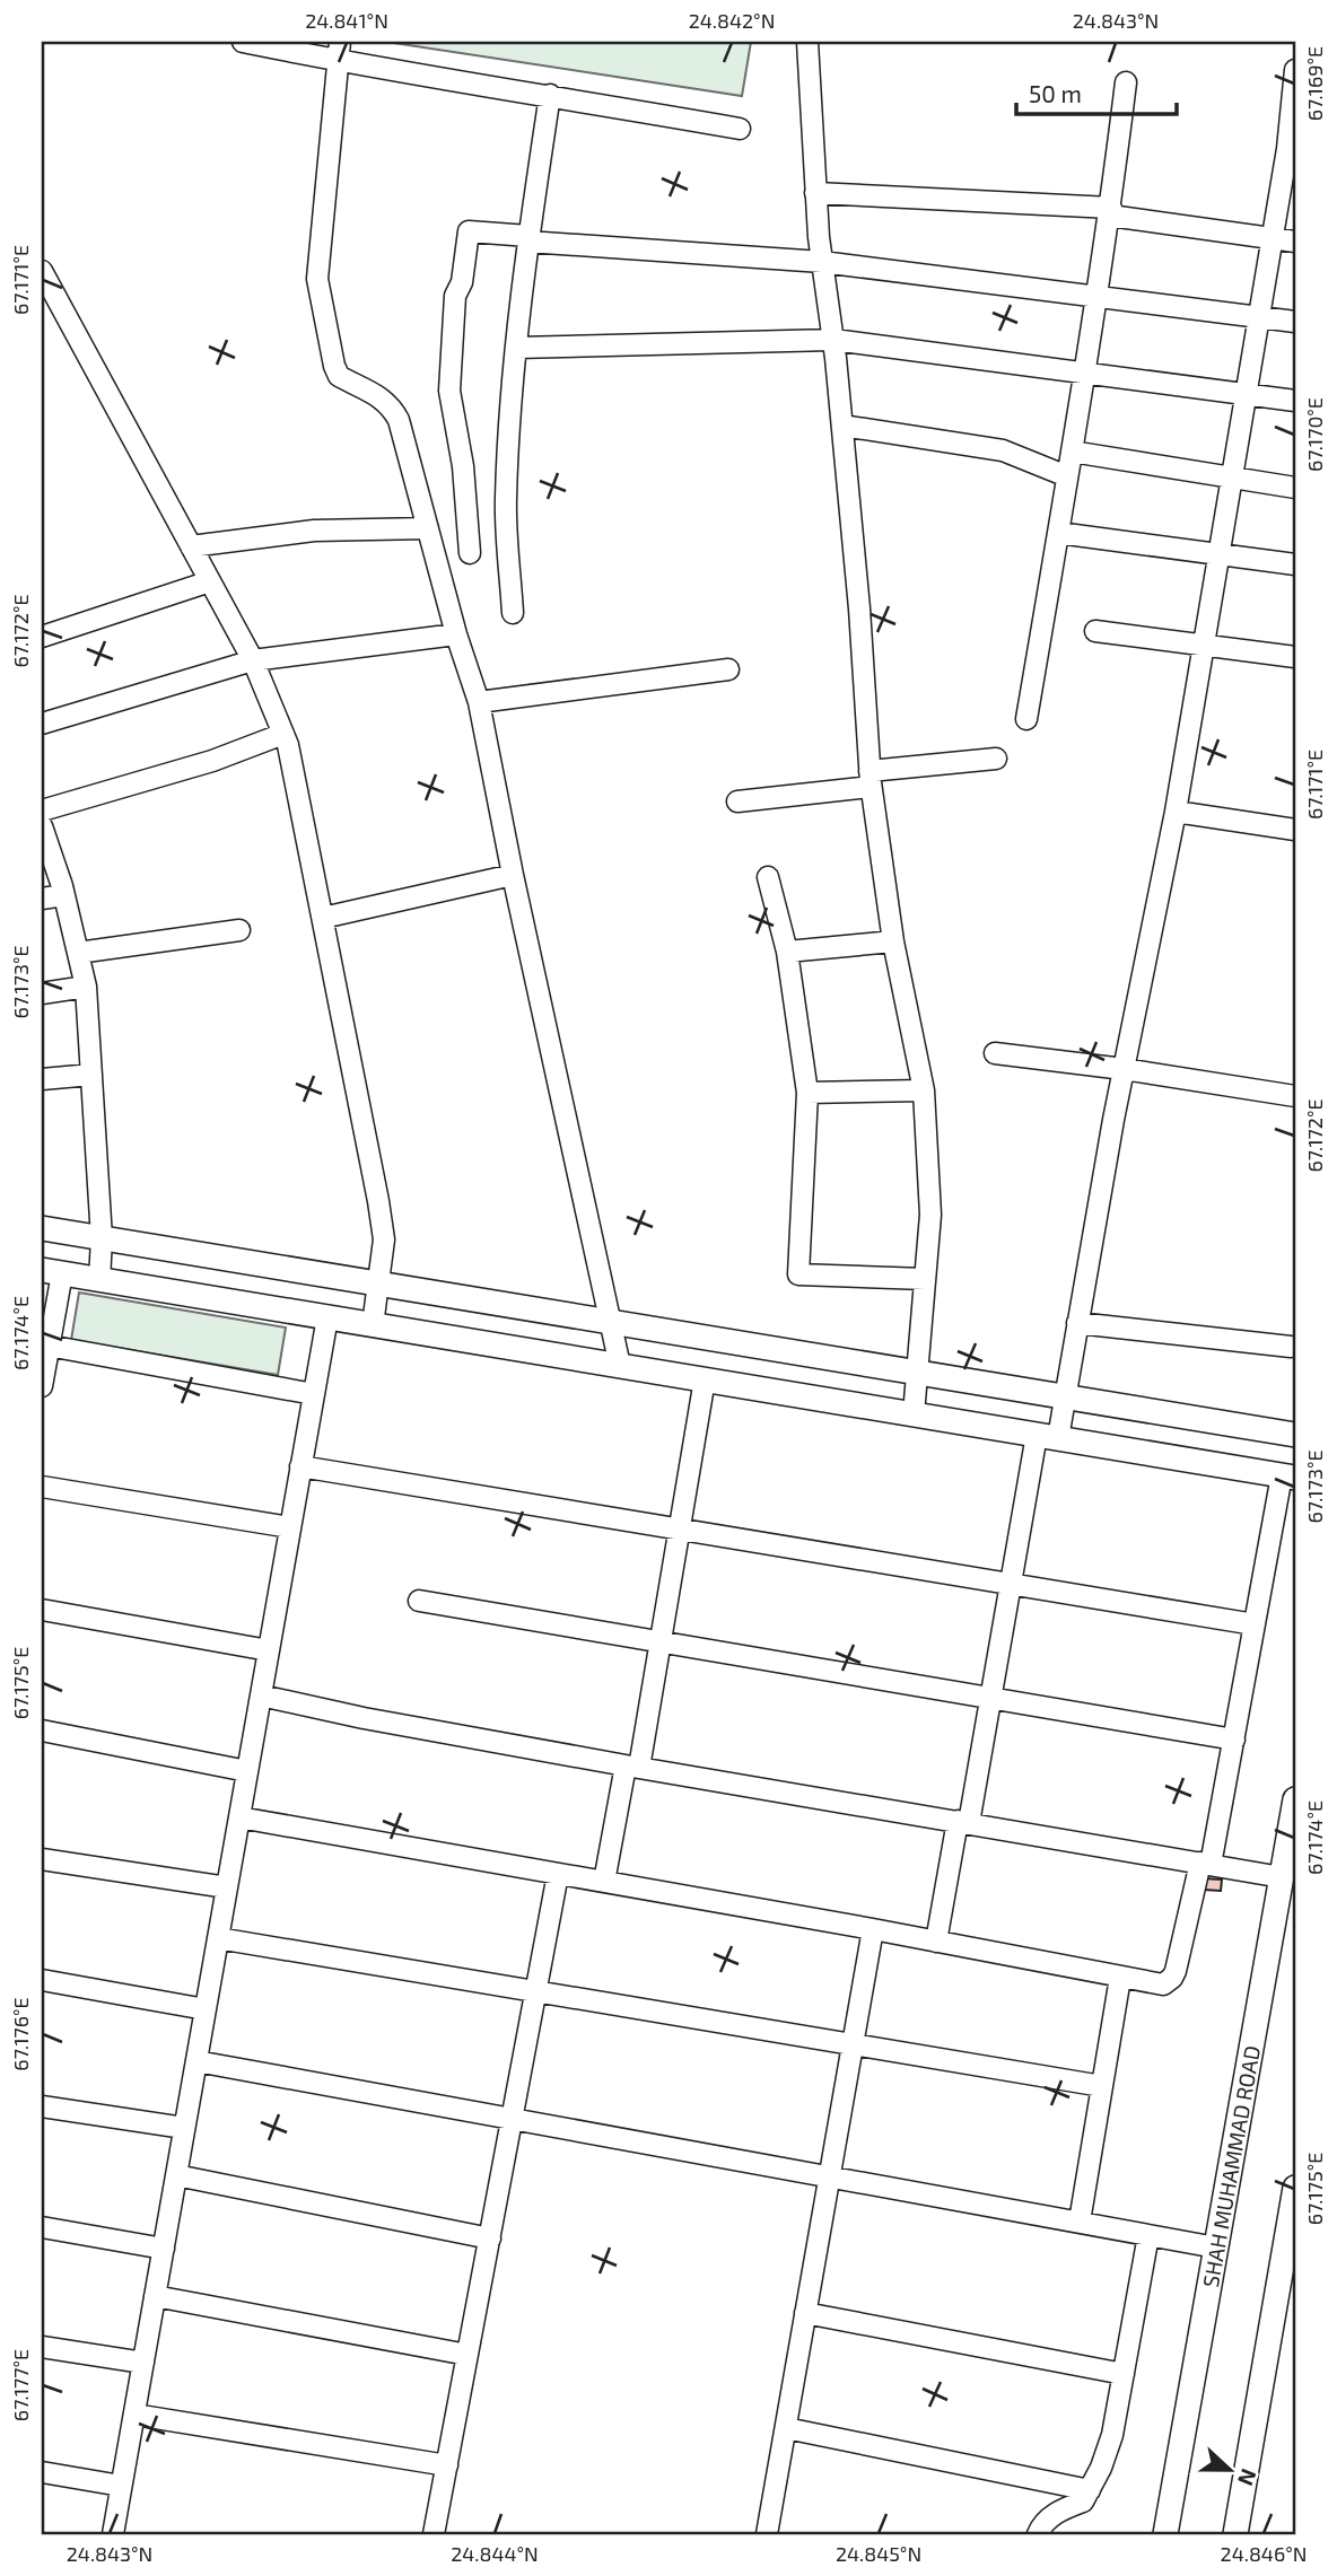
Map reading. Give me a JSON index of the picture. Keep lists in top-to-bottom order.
{
  "streets": {
    "street": ["SHAH MUHAMMAD ROAD"]
  },
  "scale_bar": "50 m",
  "north": "right",
  "coordinates": [
    "24.841°N",
    "24.842°N",
    "24.843°N",
    "67.169°E",
    "67.171°E",
    "67.170°E",
    "67.172°E",
    "67.173°E",
    "67.174°E",
    "67.175°E",
    "67.176°E",
    "67.177°E",
    "24.844°N",
    "24.845°N",
    "24.846°N"
  ]
}
